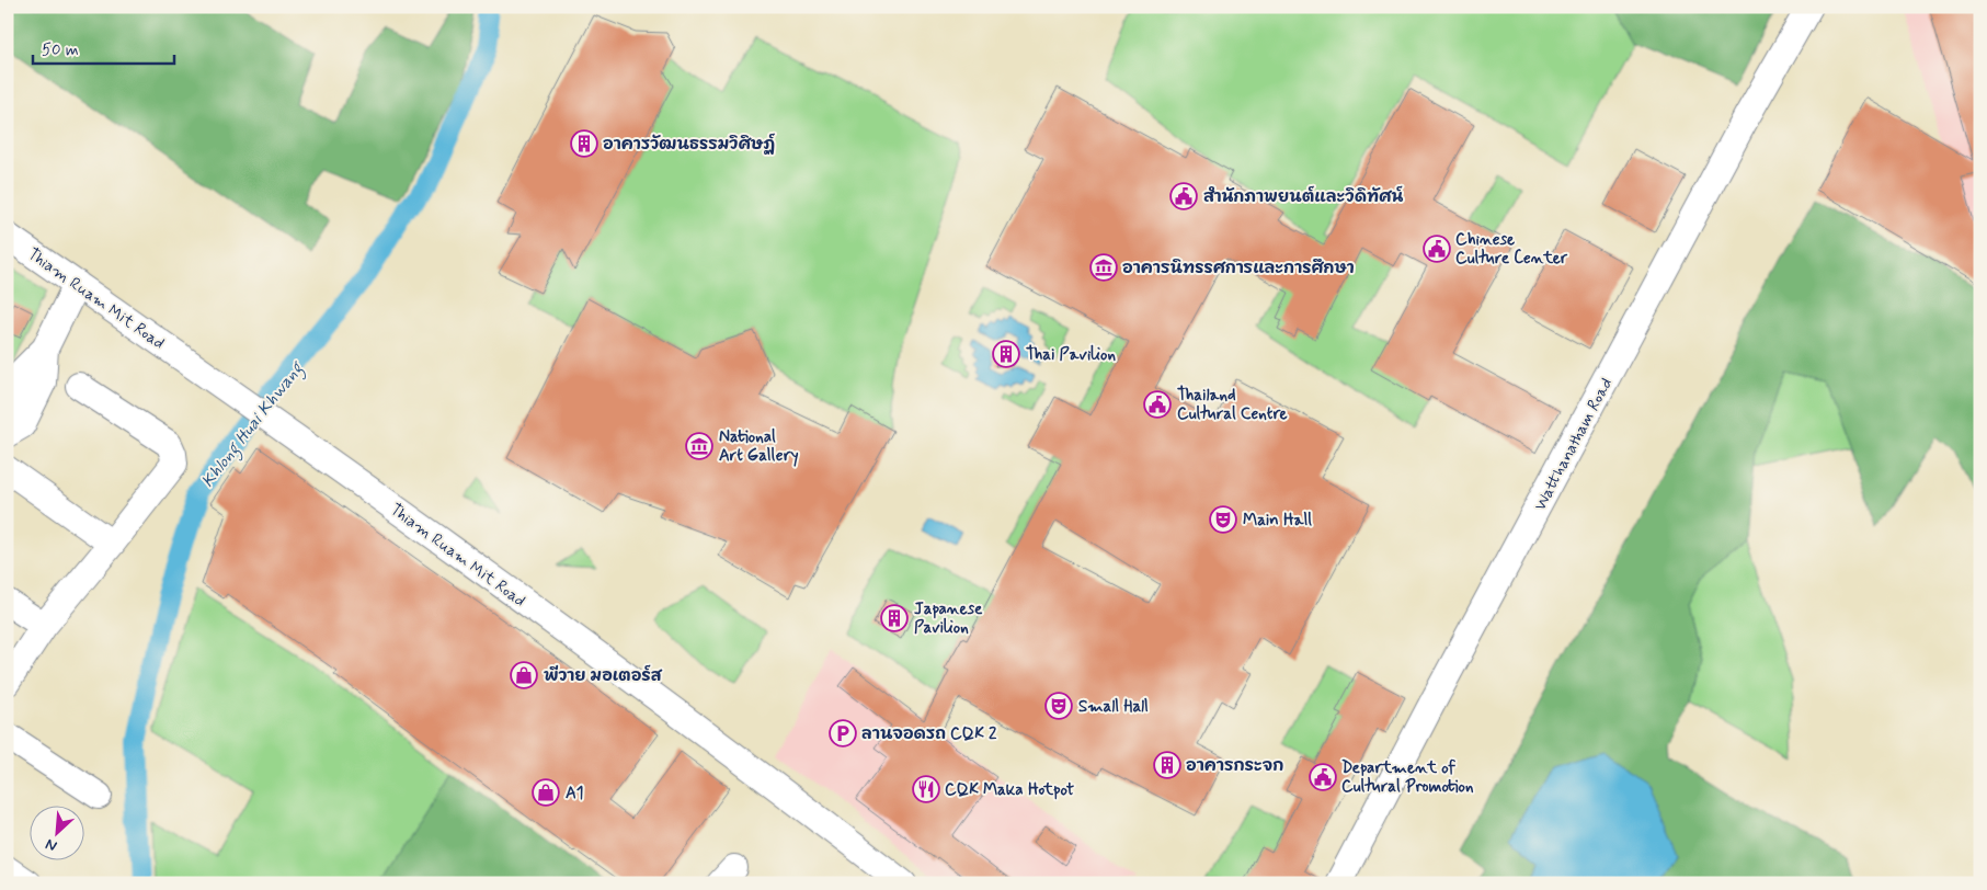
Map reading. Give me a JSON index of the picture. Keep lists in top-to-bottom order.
{
  "streets": {
    "street": ["Thiam Ruam Mit Road", "Watthanatham Road"]
  },
  "water": ["Khlong Huai Khwang"],
  "places": {
    "building": [
      "อาคารวัฒนธรรมวิศิษฏ์",
      "Thai Pavilion",
      "Japanese Pavilion",
      "อาคารกระจก"
    ],
    "public building": [
      "สำนักภาพยนต์และวิดิทัศน์",
      "Chinese Culture Center",
      "Thailand Cultural Centre",
      "Department of Cultural Promotion"
    ],
    "museum": ["อาคารนิทรรศการและการศึกษา", "National Art Gallery"],
    "theatre": ["Main Hall", "Small Hall"],
    "shop": ["พีวาย มอเตอร์ส", "A1"],
    "parking": ["ลานจอดรถ CQK 2"],
    "restaurant": ["CQK Maka Hotpot"]
  },
  "scale_bar": "50 m",
  "north": "bottom left"
}
